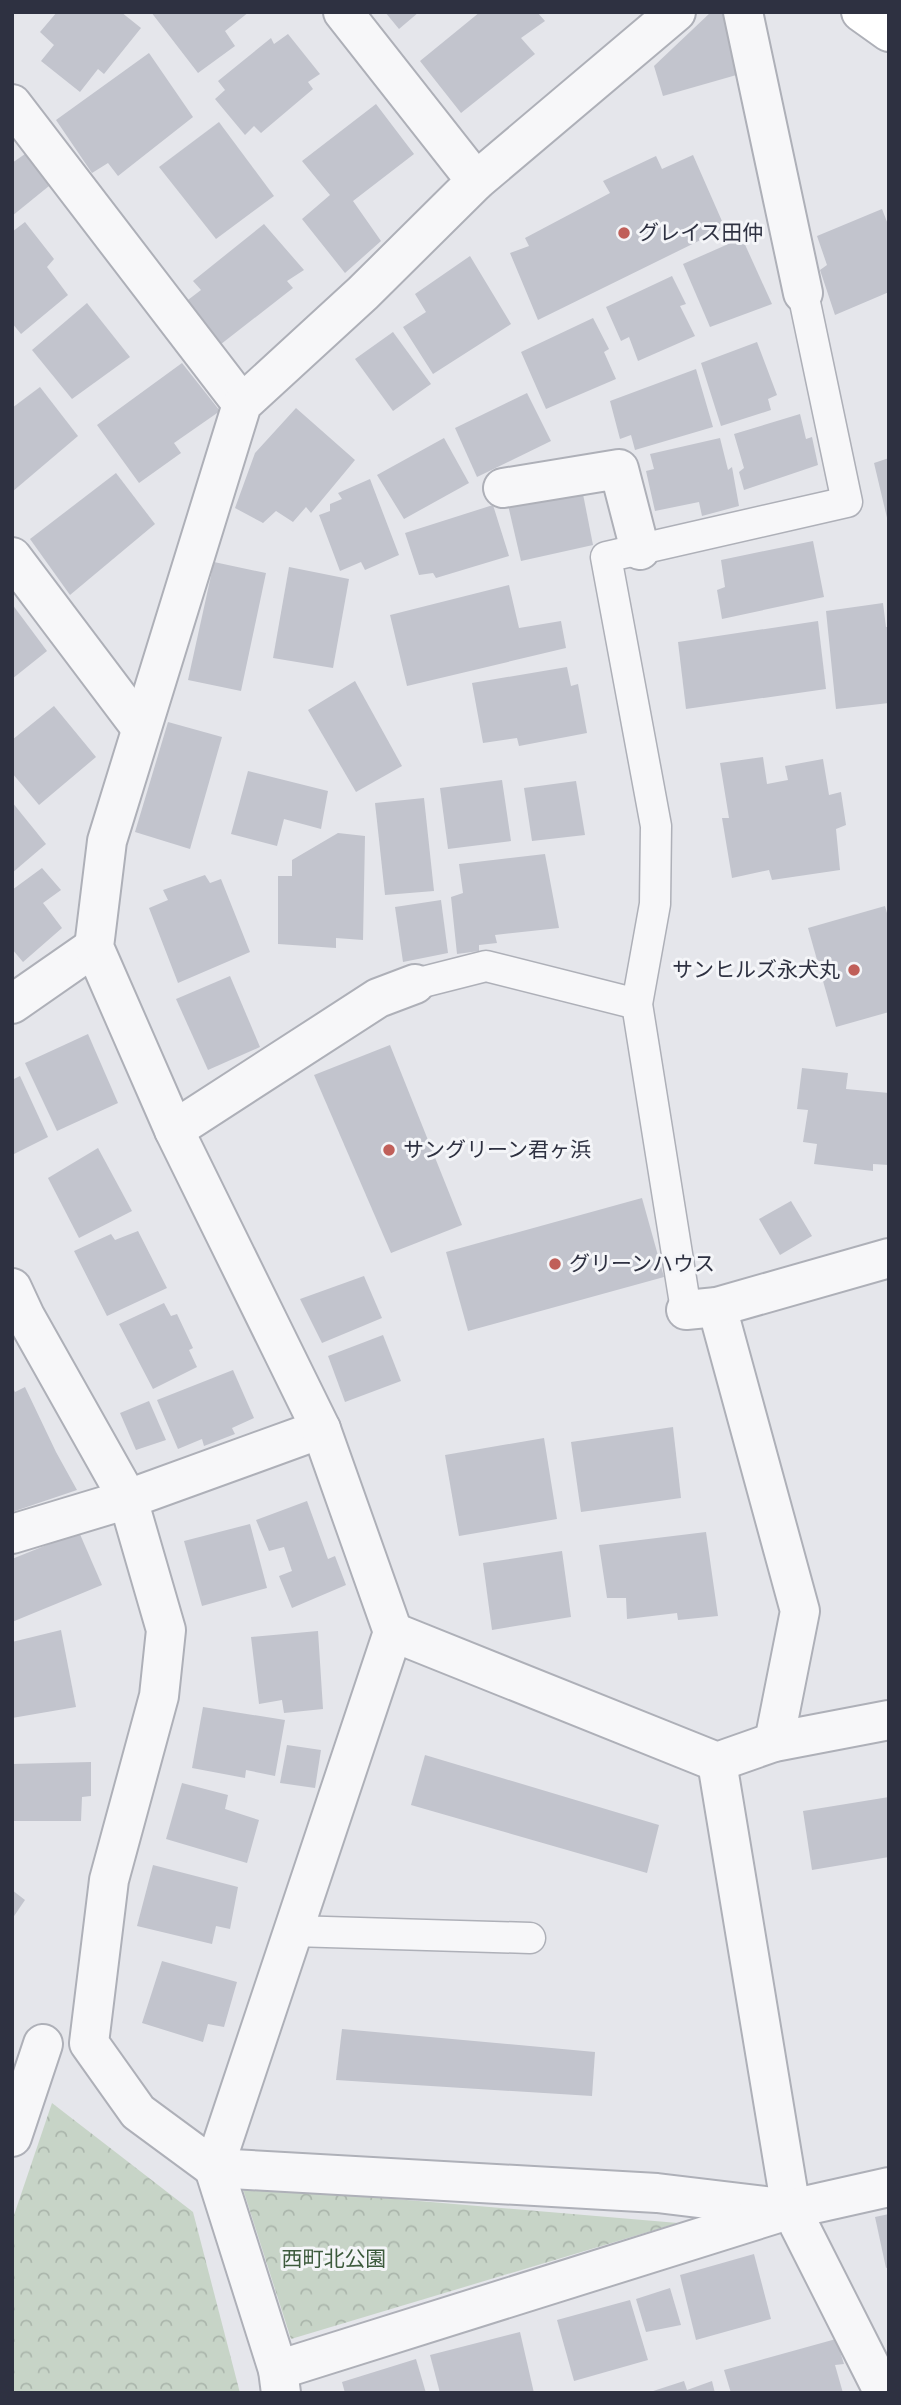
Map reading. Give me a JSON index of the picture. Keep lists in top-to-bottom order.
{
  "parks": ["西町北公園"],
  "places": [
    "グレイス田仲",
    "サンヒルズ永犬丸",
    "サングリーン君ヶ浜",
    "グリーンハウス"
  ]
}
